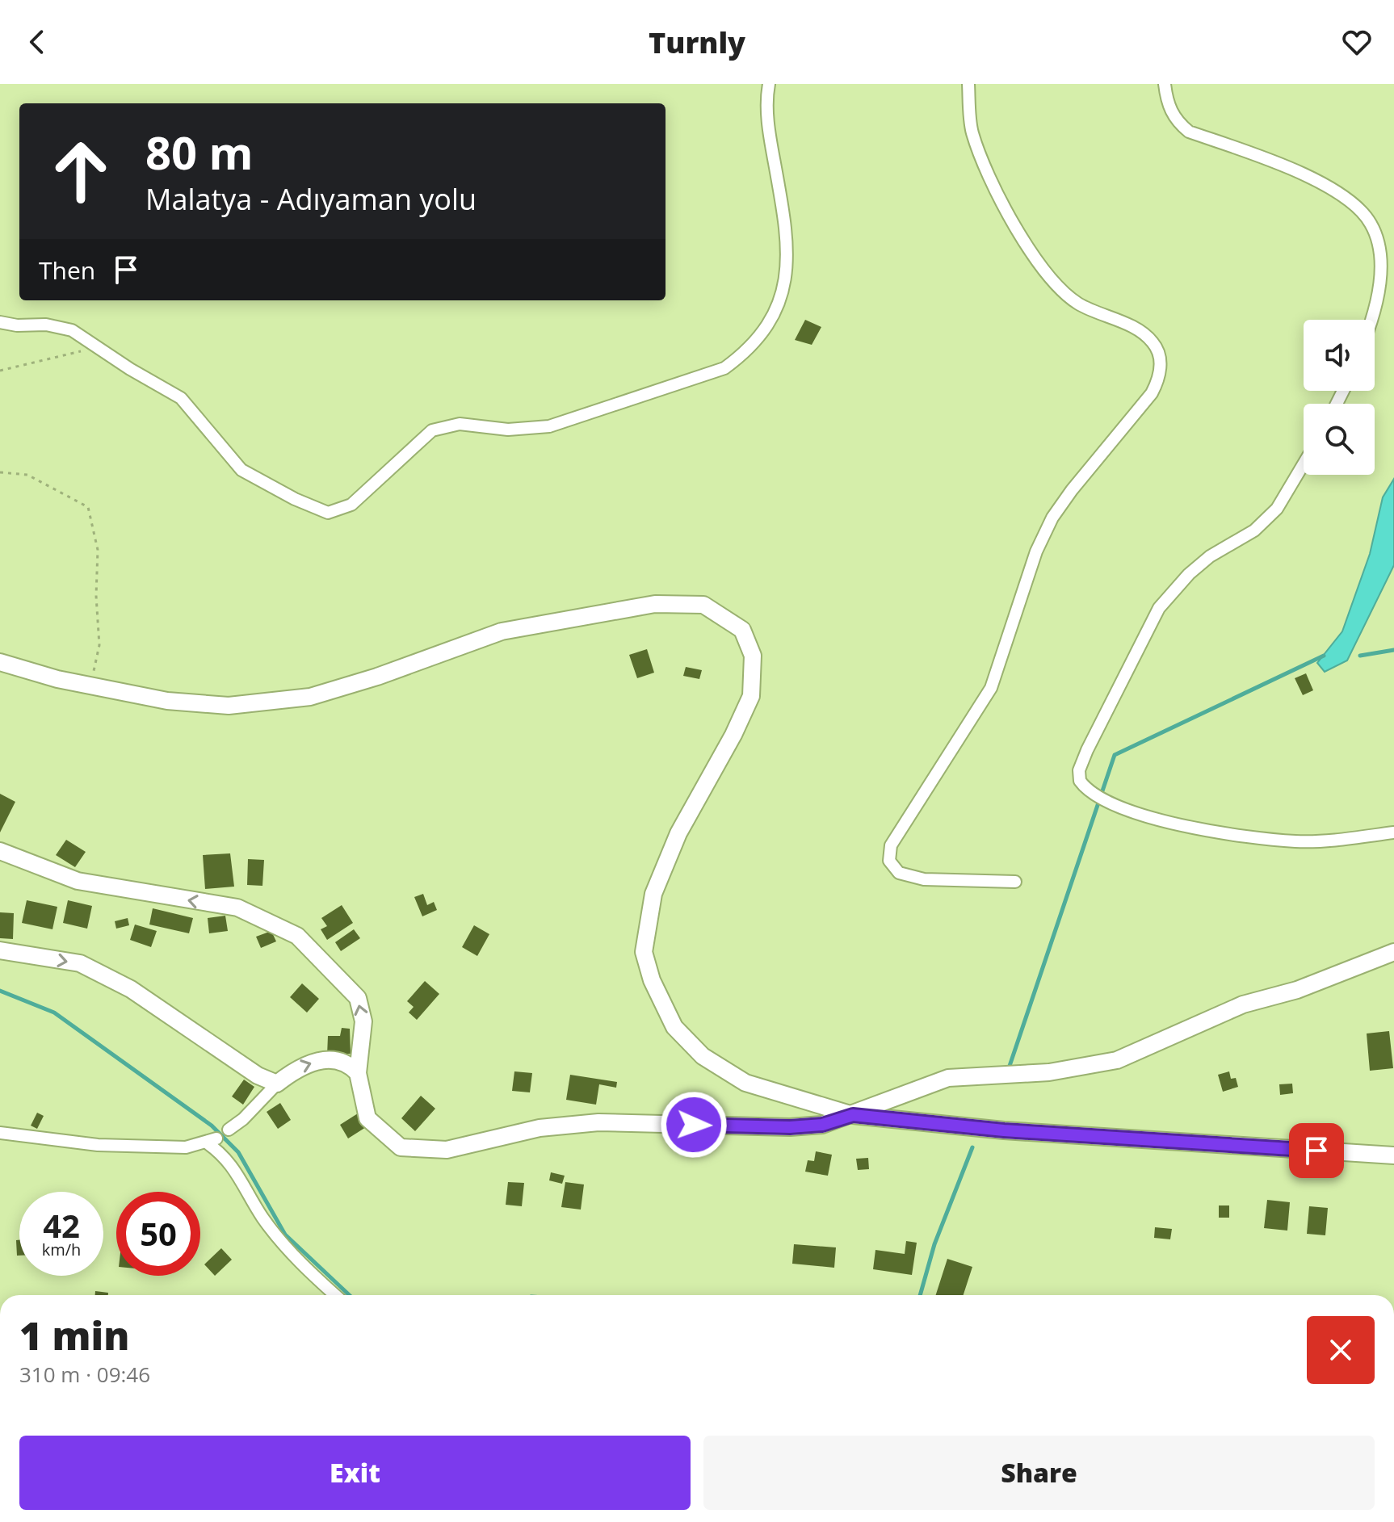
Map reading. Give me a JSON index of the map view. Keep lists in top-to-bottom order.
{
  "page": {
    "header": "Turnly",
    "turn": ["80 m", "Malatya - Adıyaman yolu"],
    "then": "Then",
    "speed": "42 km/h",
    "limit": "50",
    "heading": ["1 min", "310 m · 09:46"],
    "buttons": ["Exit", "Share"]
  }
}
